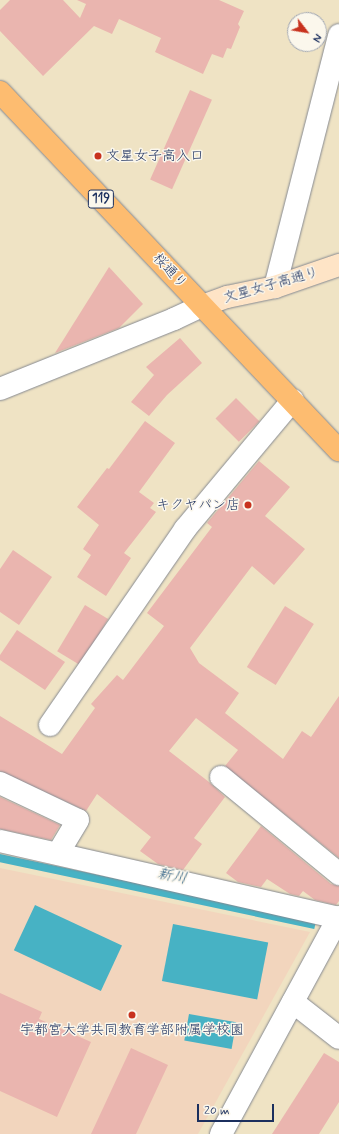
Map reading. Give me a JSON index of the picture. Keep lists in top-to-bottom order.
{
  "streets": {
    "highway": ["119", "桜通り"],
    "street": ["文星女子高通り"]
  },
  "crossings": [
    ["桜通り", "文星女子高通り"]
  ],
  "water": ["新川"],
  "places": ["文星女子高入口", "キクヤパン店", "宇都宮大学共同教育学部附属学校園"],
  "scale_bar": "20 m",
  "north": "bottom right"
}
